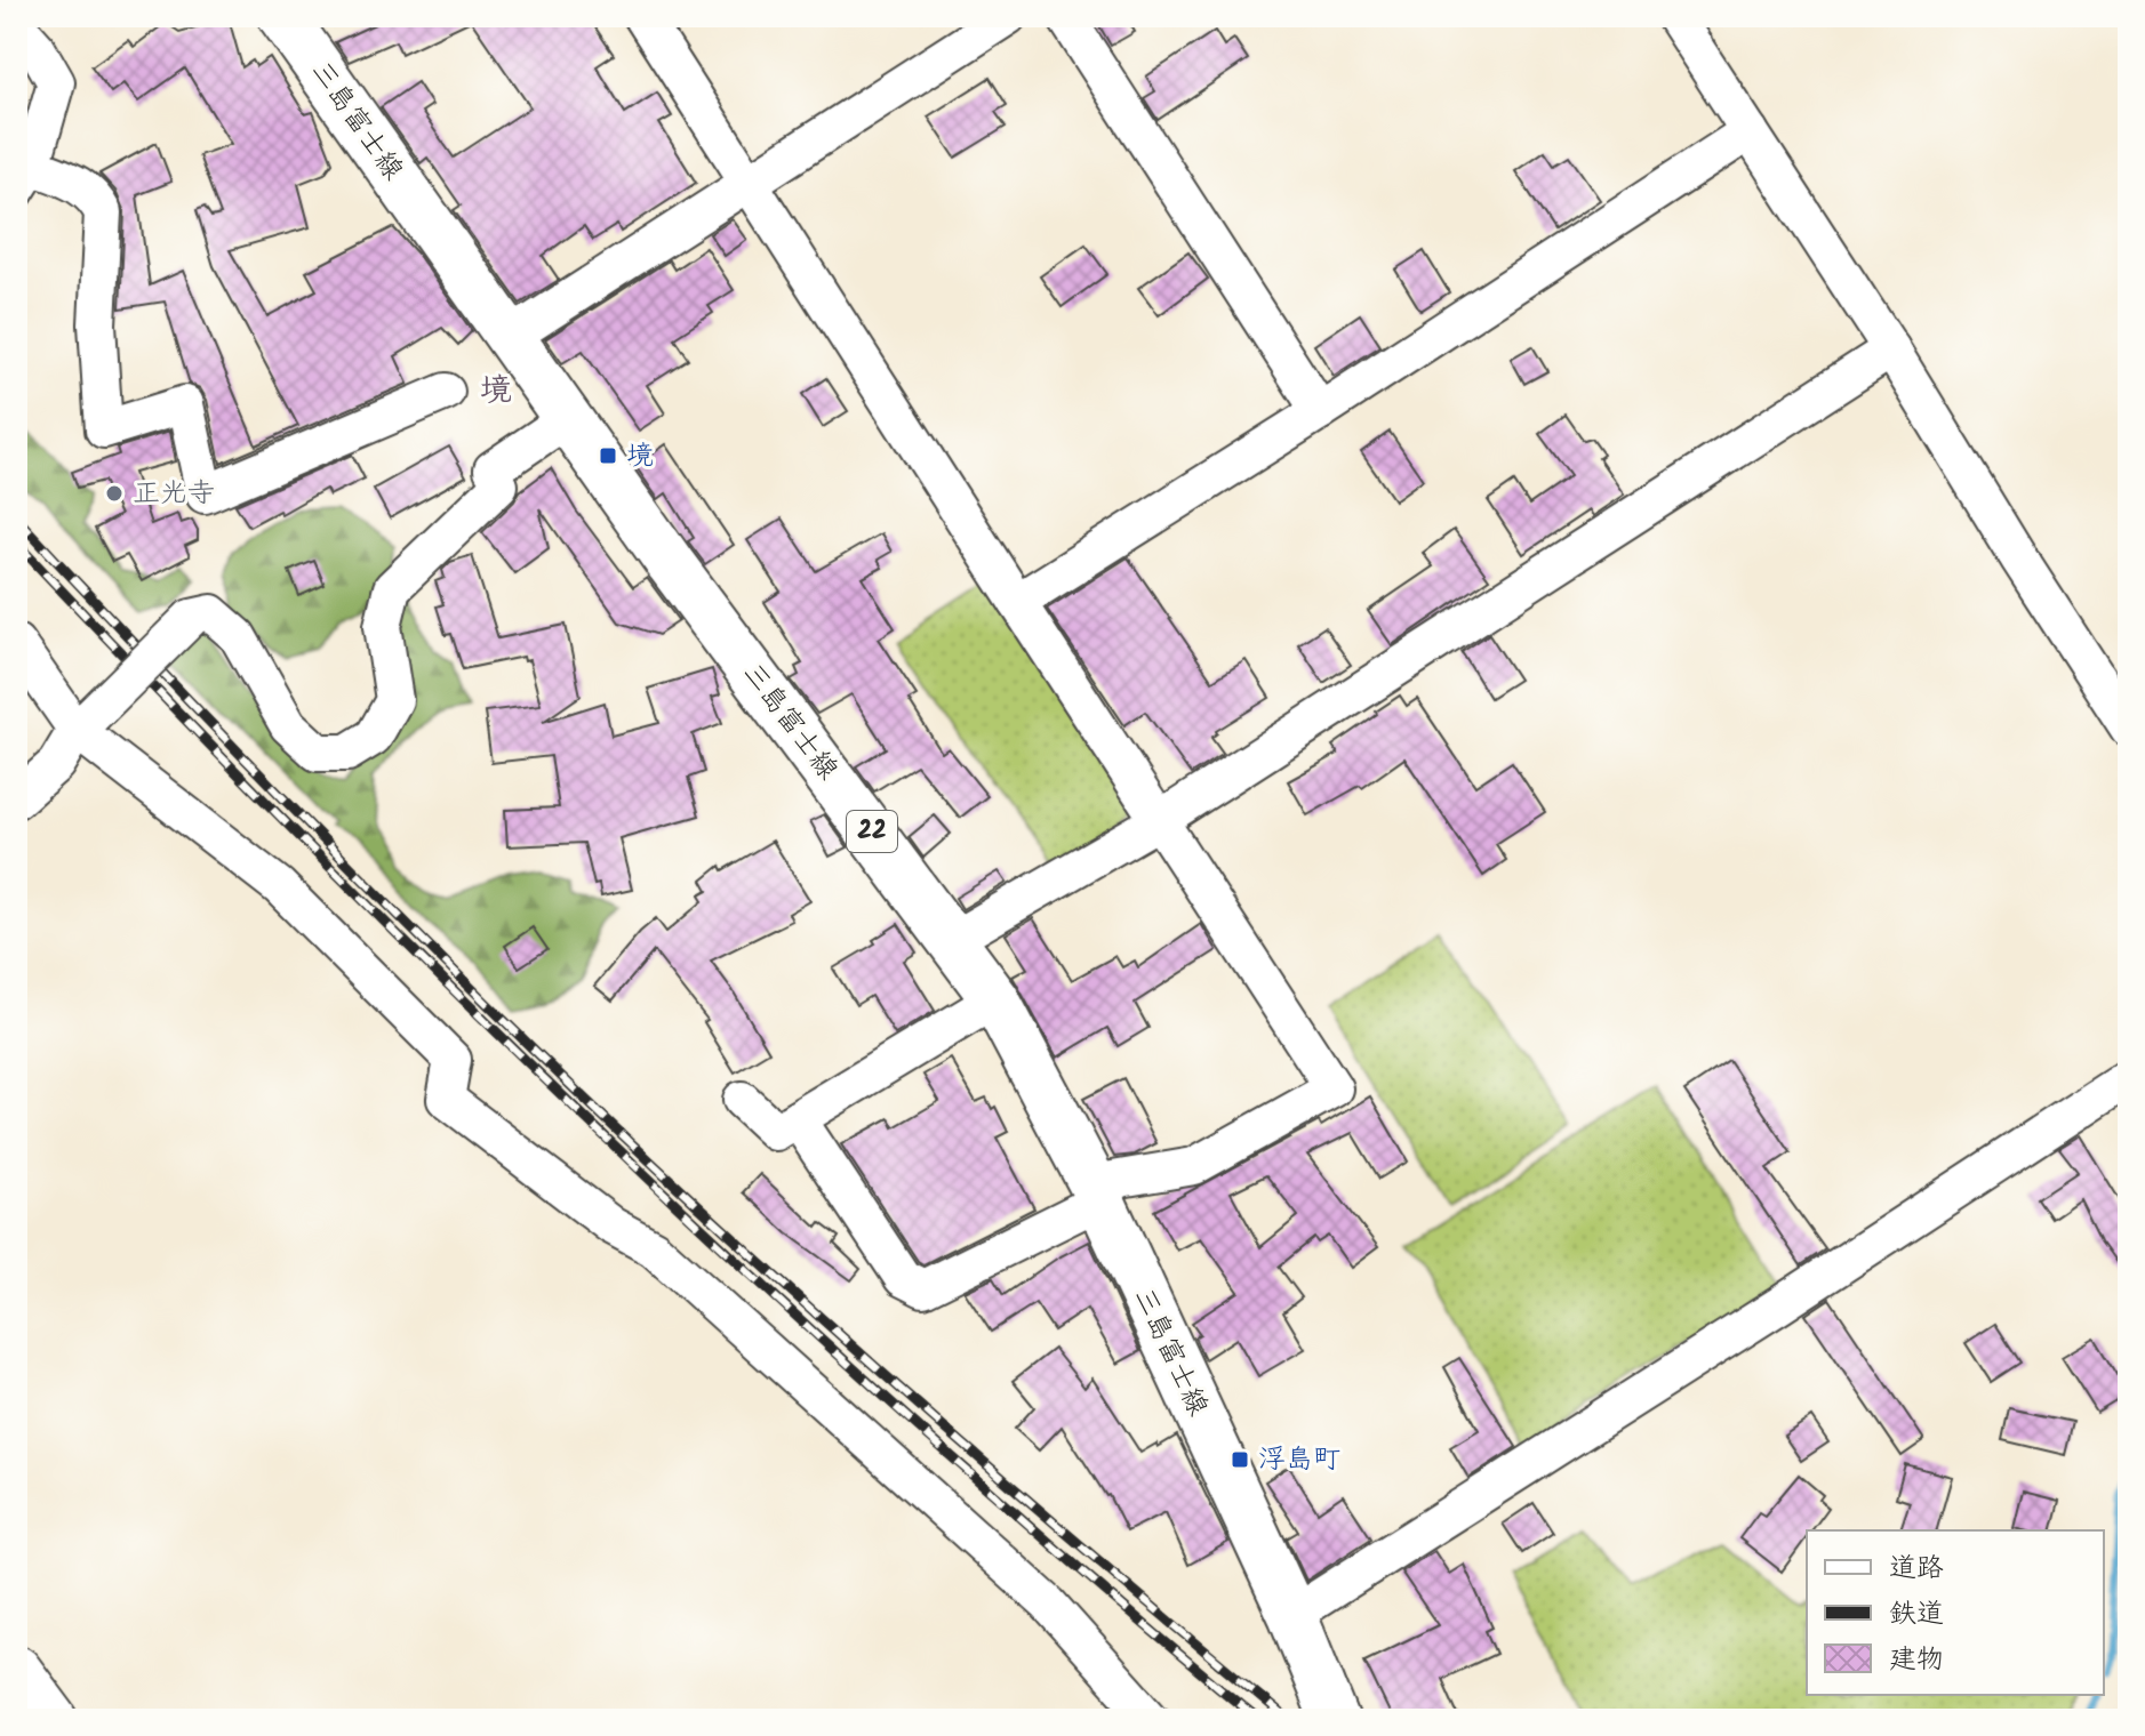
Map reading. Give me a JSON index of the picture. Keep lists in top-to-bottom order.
{
  "streets": {
    "main road": ["三島富士線", "22"]
  },
  "districts": ["境"],
  "places": {
    "transit": ["境", "浮島町"],
    "other": ["正光寺"]
  },
  "legend": ["道路", "鉄道", "建物"]
}
